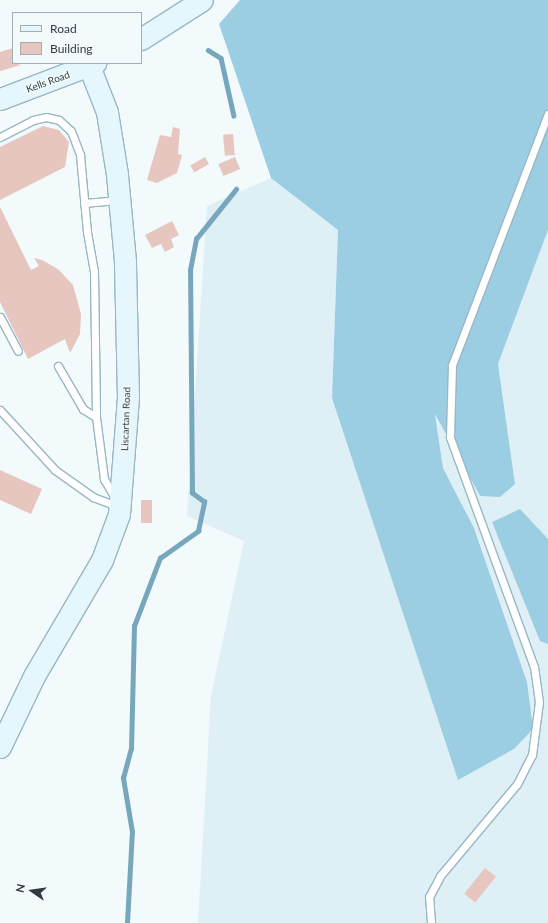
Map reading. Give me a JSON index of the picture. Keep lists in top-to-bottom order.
{
  "streets": {
    "street": ["Kells Road", "Liscartan Road"]
  },
  "crossings": [
    ["Kells Road", "Liscartan Road"]
  ],
  "legend": ["Road", "Building"],
  "north": "left"
}
